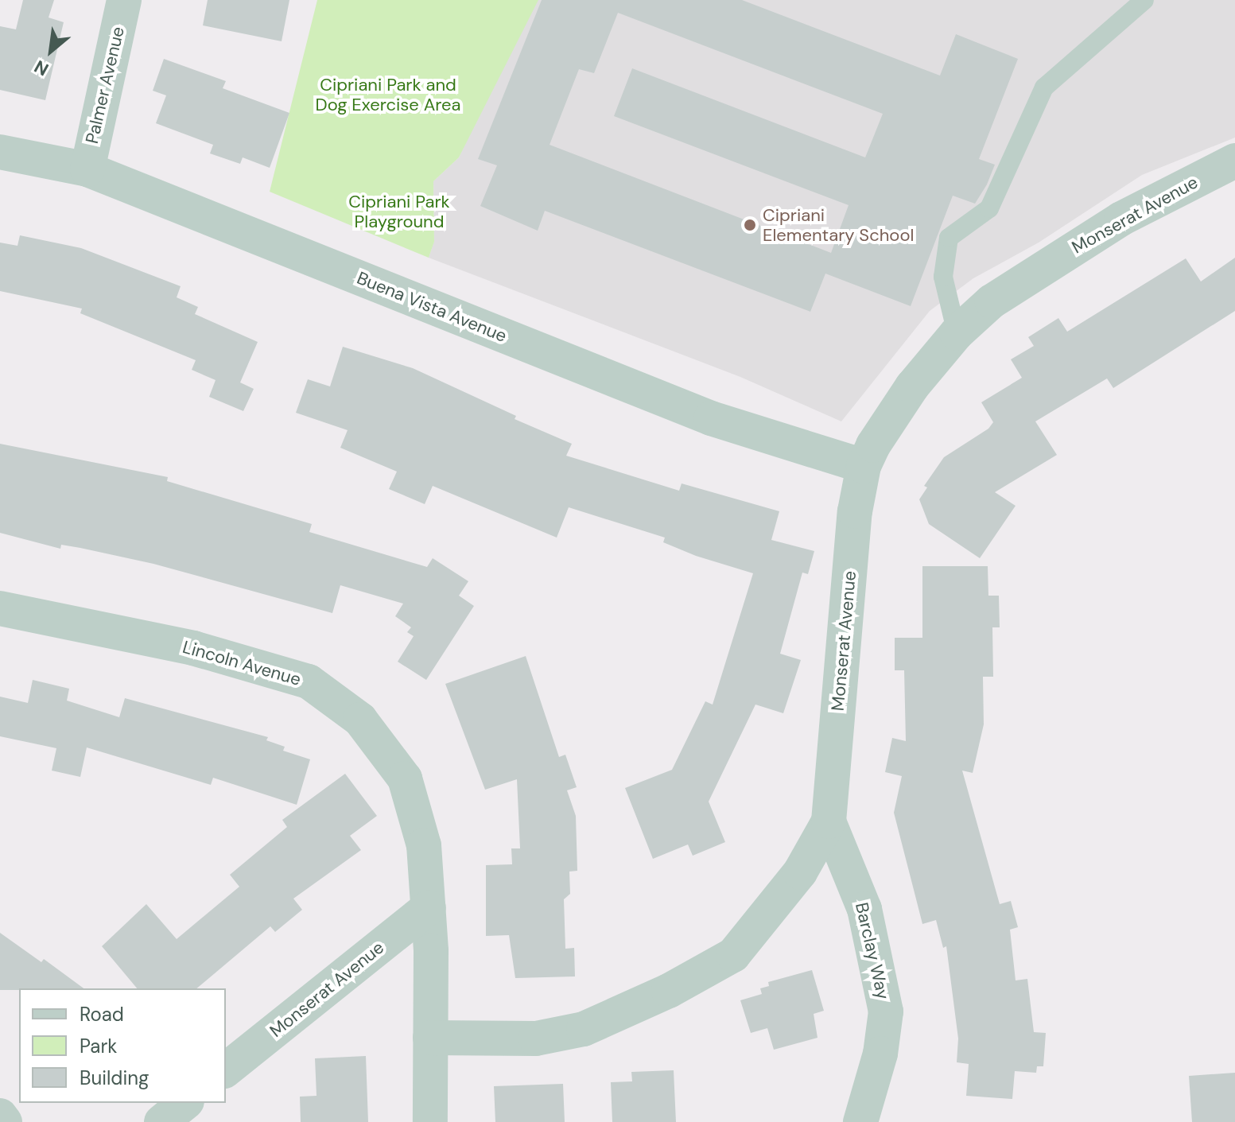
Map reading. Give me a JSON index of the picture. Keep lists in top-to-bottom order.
{
  "streets": {
    "street": [
      "Palmer Avenue",
      "Monserat Avenue",
      "Buena Vista Avenue",
      "Lincoln Avenue",
      "Barclay Way"
    ]
  },
  "crossings": [
    ["Palmer Avenue", "Buena Vista Avenue"],
    ["Monserat Avenue", "Buena Vista Avenue"],
    ["Monserat Avenue", "Lincoln Avenue"],
    ["Monserat Avenue", "Barclay Way"]
  ],
  "parks": ["Cipriani Park and Dog Exercise Area", "Cipriani Park Playground"],
  "places": ["Cipriani Elementary School"],
  "legend": ["Road", "Park", "Building"],
  "north": "bottom left"
}
